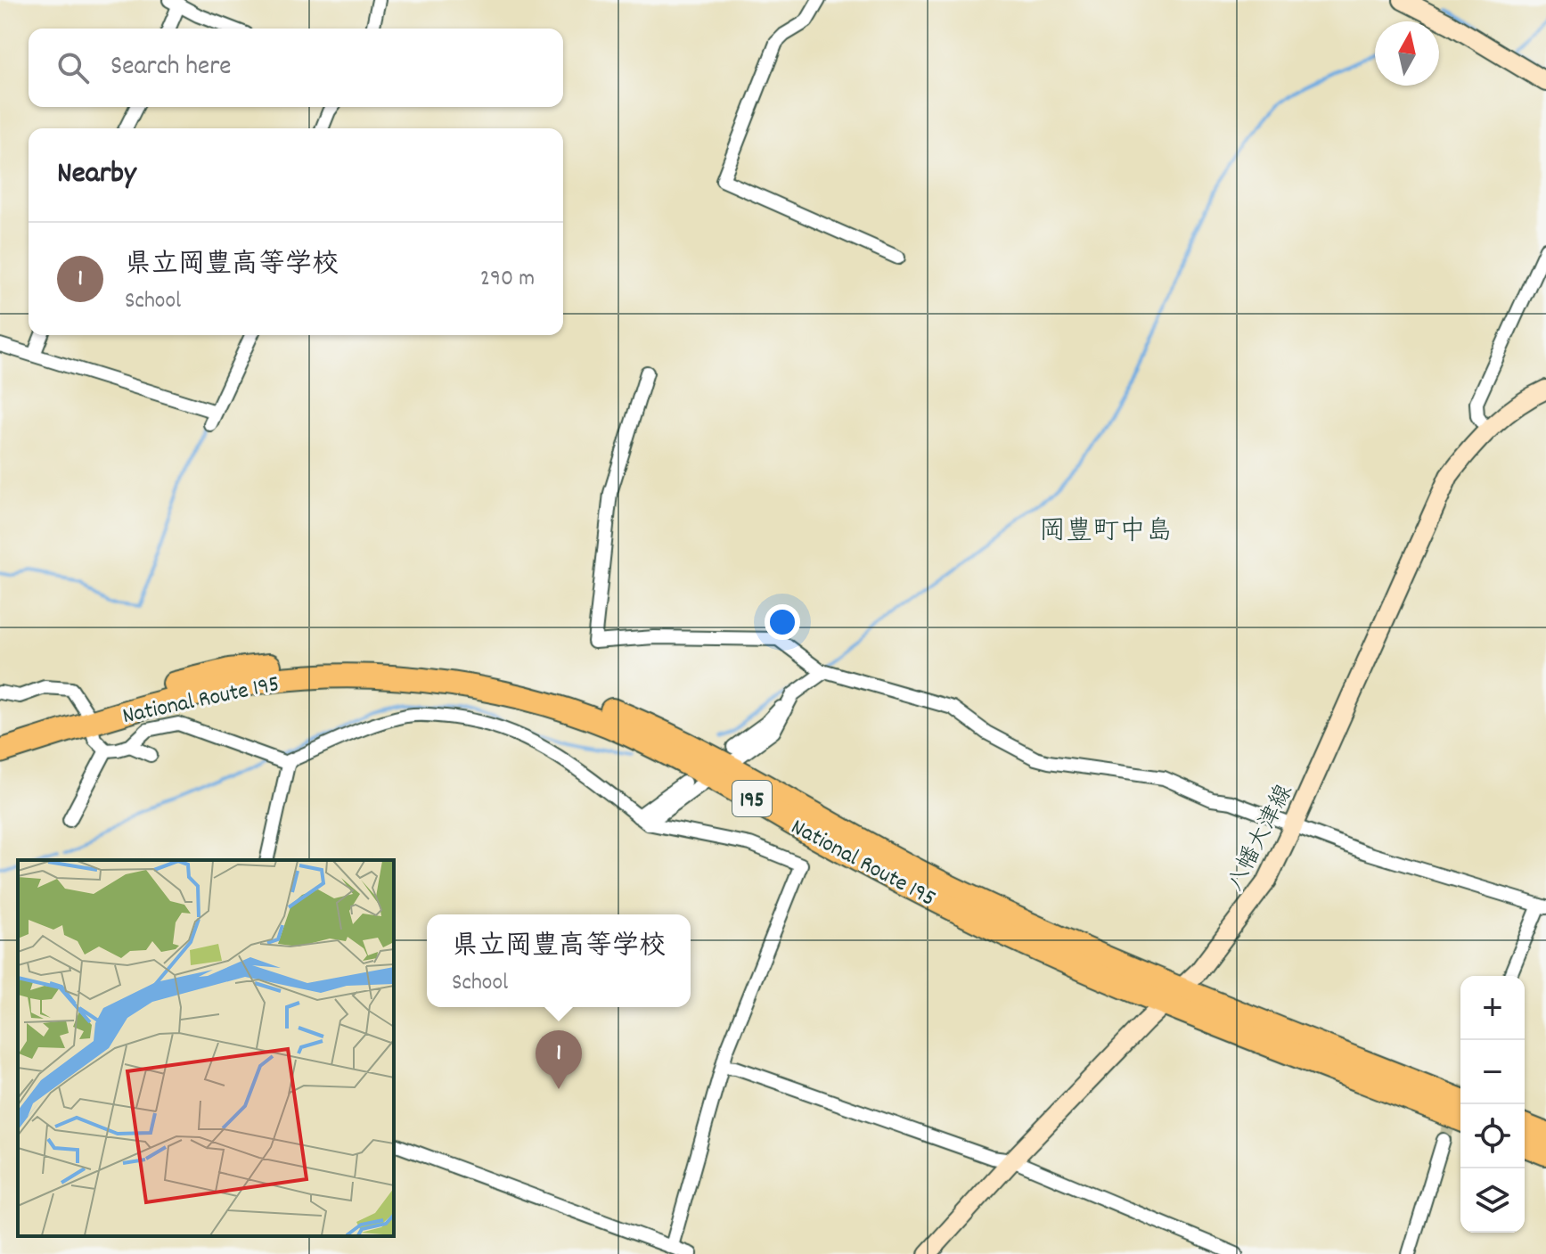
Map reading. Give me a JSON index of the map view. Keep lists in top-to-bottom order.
{
  "streets": {
    "highway": ["National Route 195", "195"],
    "main road": ["八幡大津線"]
  },
  "crossings": [
    ["National Route 195", "八幡大津線"]
  ],
  "districts": ["岡豊町中島"],
  "north": "top",
  "page": {
    "search": "Search here",
    "heading": "Nearby",
    "list": [
      {
        "mark": "1",
        "name": "県立岡豊高等学校",
        "note": "School",
        "value": "290 m"
      }
    ],
    "popup": ["県立岡豊高等学校", "School"],
    "map_buttons": ["+", "−"],
    "pins": "1"
  }
}
